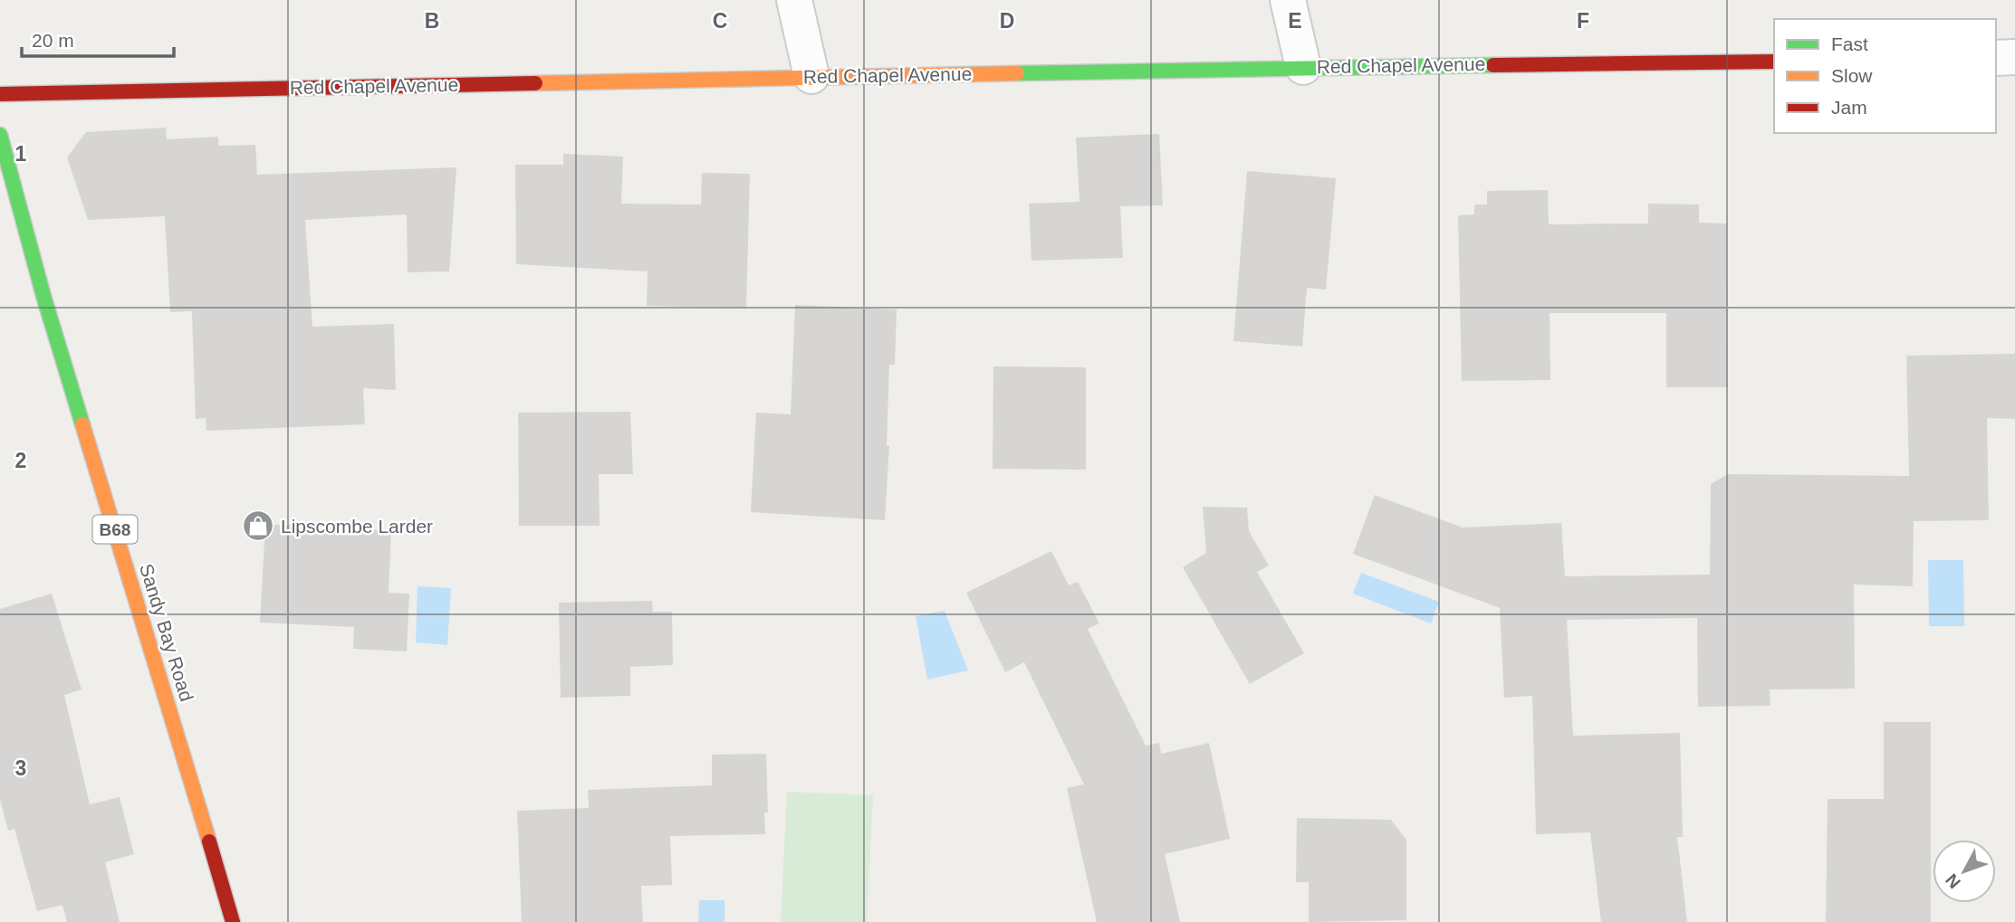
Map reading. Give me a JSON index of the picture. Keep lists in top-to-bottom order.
{
  "streets": {
    "street": ["Red Chapel Avenue", "B68", "Sandy Bay Road"]
  },
  "places": {
    "shop": ["Lipscombe Larder"]
  },
  "legend": ["Fast", "Slow", "Jam"],
  "scale_bar": "20 m",
  "north": "bottom left",
  "grid": {
    "columns": [
      "B",
      "C",
      "D",
      "E",
      "F"
    ],
    "rows": ["1", "2", "3"]
  }
}
